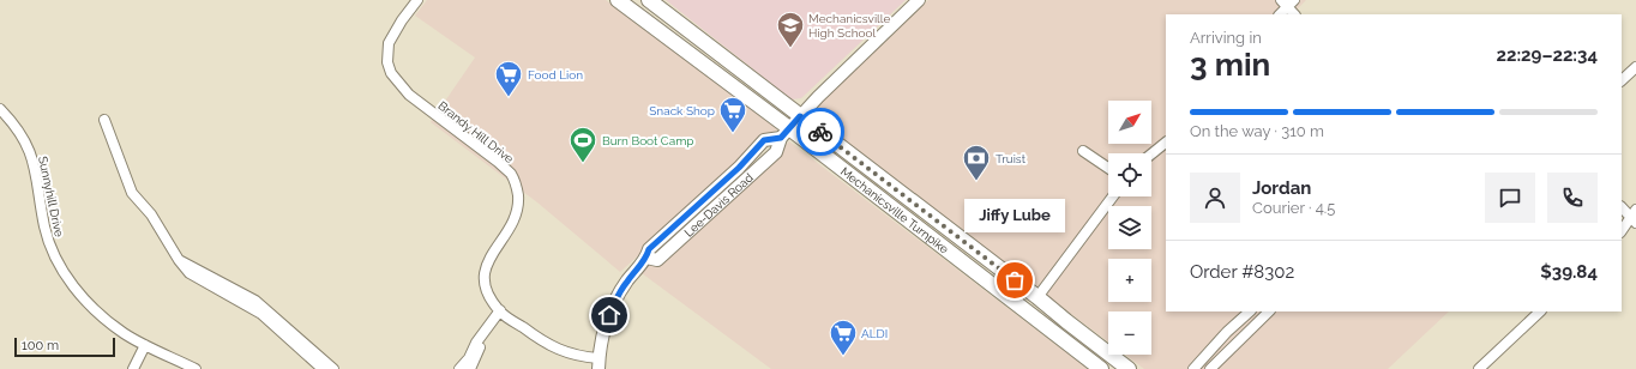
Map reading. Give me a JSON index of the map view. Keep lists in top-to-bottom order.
{
  "streets": {
    "highway": ["Mechanicsville Turnpike"],
    "main road": ["Lee-Davis Road"],
    "street": ["Brandy Hill Drive", "Sunnyhill Drive"]
  },
  "crossings": [
    ["Brandy Hill Drive", "Lee-Davis Road"],
    ["Lee-Davis Road", "Mechanicsville Turnpike"]
  ],
  "places": {
    "school or university": ["Mechanicsville High School"],
    "supermarket": ["Food Lion", "Snack Shop", "ALDI"],
    "sports": ["Burn Boot Camp"],
    "bank": ["Truist"],
    "other": ["Jiffy Lube"]
  },
  "scale_bar": "100 m",
  "north": "top right",
  "page": {
    "heading": ["3 min", "Arriving in", "22:29–22:34"],
    "panel": [
      "Jordan",
      "Courier · 4.5",
      "Order #8302",
      "$39.84"
    ],
    "bar": "On the way · 310 m",
    "map_buttons": ["+", "−"],
    "bubble": "Jiffy Lube",
    "scale": "100 m"
  }
}
